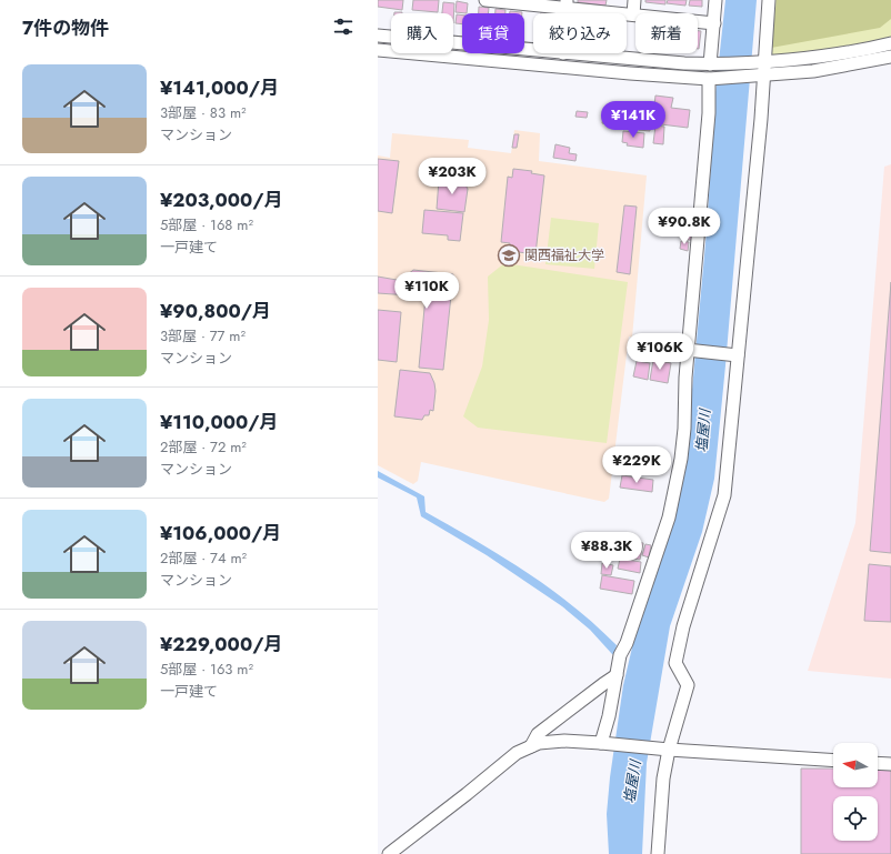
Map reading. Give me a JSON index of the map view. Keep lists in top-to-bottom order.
{
  "water": ["塩屋川"],
  "places": {
    "school or university": ["関西福祉大学"]
  },
  "north": "left",
  "page": {
    "heading": "7件の物件",
    "chip": [
      "購入",
      "賃貸",
      "絞り込み",
      "新着"
    ],
    "list": [
      {
        "name": "¥141,000/月",
        "note": "3部屋 · 83 m² · マンション"
      },
      {
        "name": "¥203,000/月",
        "note": "5部屋 · 168 m² · 一戸建て"
      },
      {
        "name": "¥90,800/月",
        "note": "3部屋 · 77 m² · マンション"
      },
      {
        "name": "¥110,000/月",
        "note": "2部屋 · 72 m² · マンション"
      },
      {
        "name": "¥106,000/月",
        "note": "2部屋 · 74 m² · マンション"
      },
      {
        "name": "¥229,000/月",
        "note": "5部屋 · 163 m² · 一戸建て"
      }
    ],
    "price": [
      "¥141K",
      "¥203K",
      "¥90.8K",
      "¥110K",
      "¥106K",
      "¥229K",
      "¥88.3K"
    ]
  }
}
